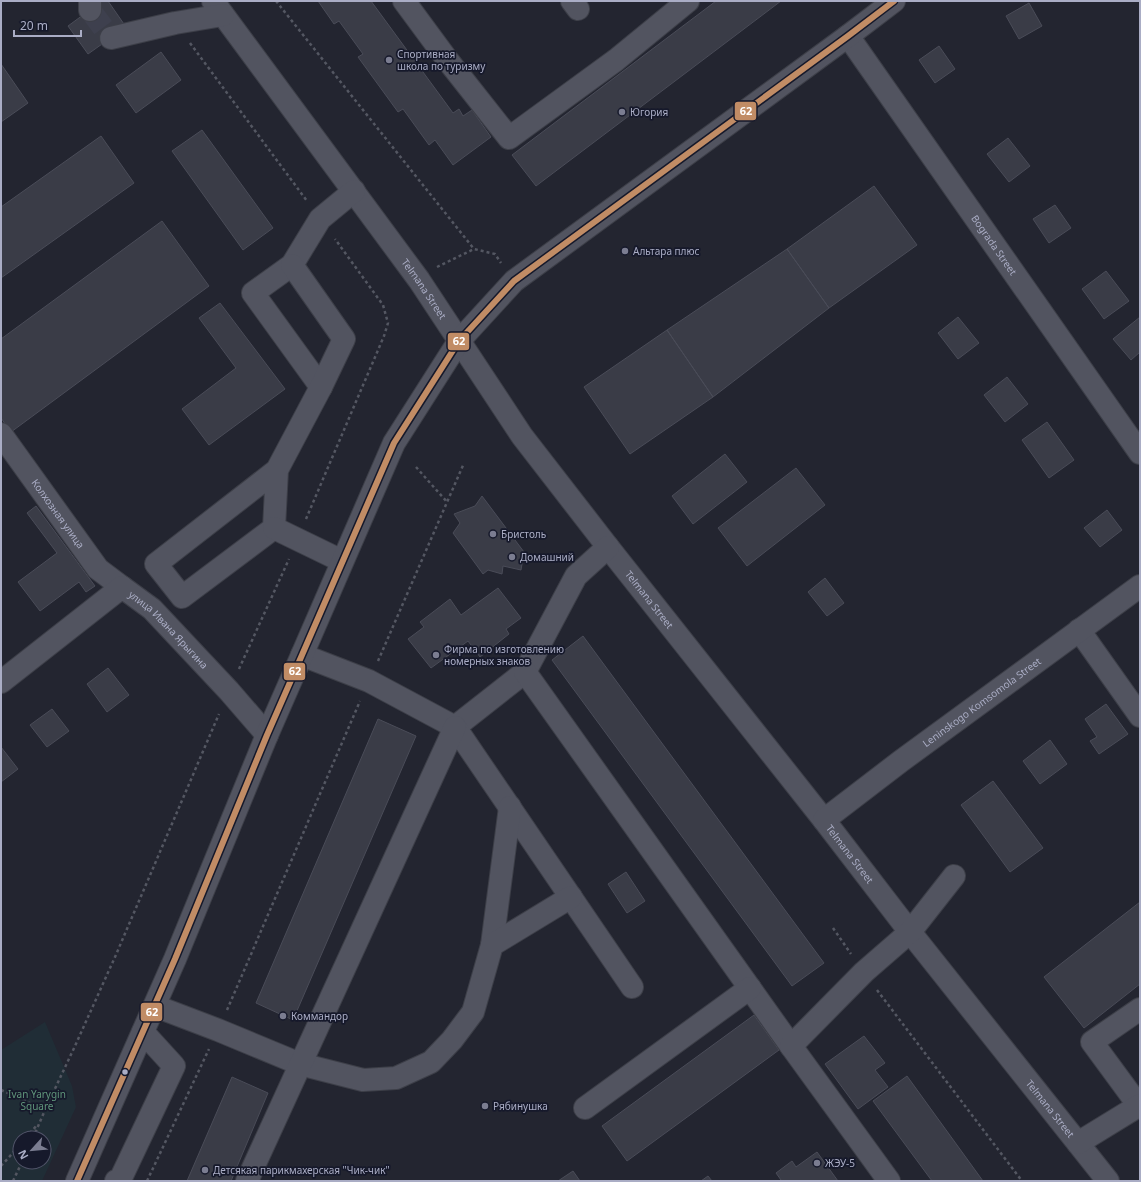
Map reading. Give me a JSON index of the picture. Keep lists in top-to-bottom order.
{
  "streets": {
    "street": [
      "Bograda Street",
      "Telmana Street",
      "Колхозная улица",
      "улица Ивана Ярыгина",
      "Leninskogo Komsomola Street"
    ]
  },
  "crossings": [
    ["Telmana Street", "Leninskogo Komsomola Street"],
    ["Колхозная улица", "улица Ивана Ярыгина"]
  ],
  "parks": ["Ivan Yarygin Square"],
  "places": [
    "Спортивная школа по туризму",
    "Югория",
    "Альтара плюс",
    "Бристоль",
    "Домашний",
    "Фирма по изготовлению номерных знаков",
    "Коммандор",
    "Рябинушка",
    "ЖЭУ-5",
    "Детсякая парикмахерская \"Чик-чик\""
  ],
  "lines": ["transit line 62"],
  "scale_bar": "20 m",
  "north": "bottom left"
}
